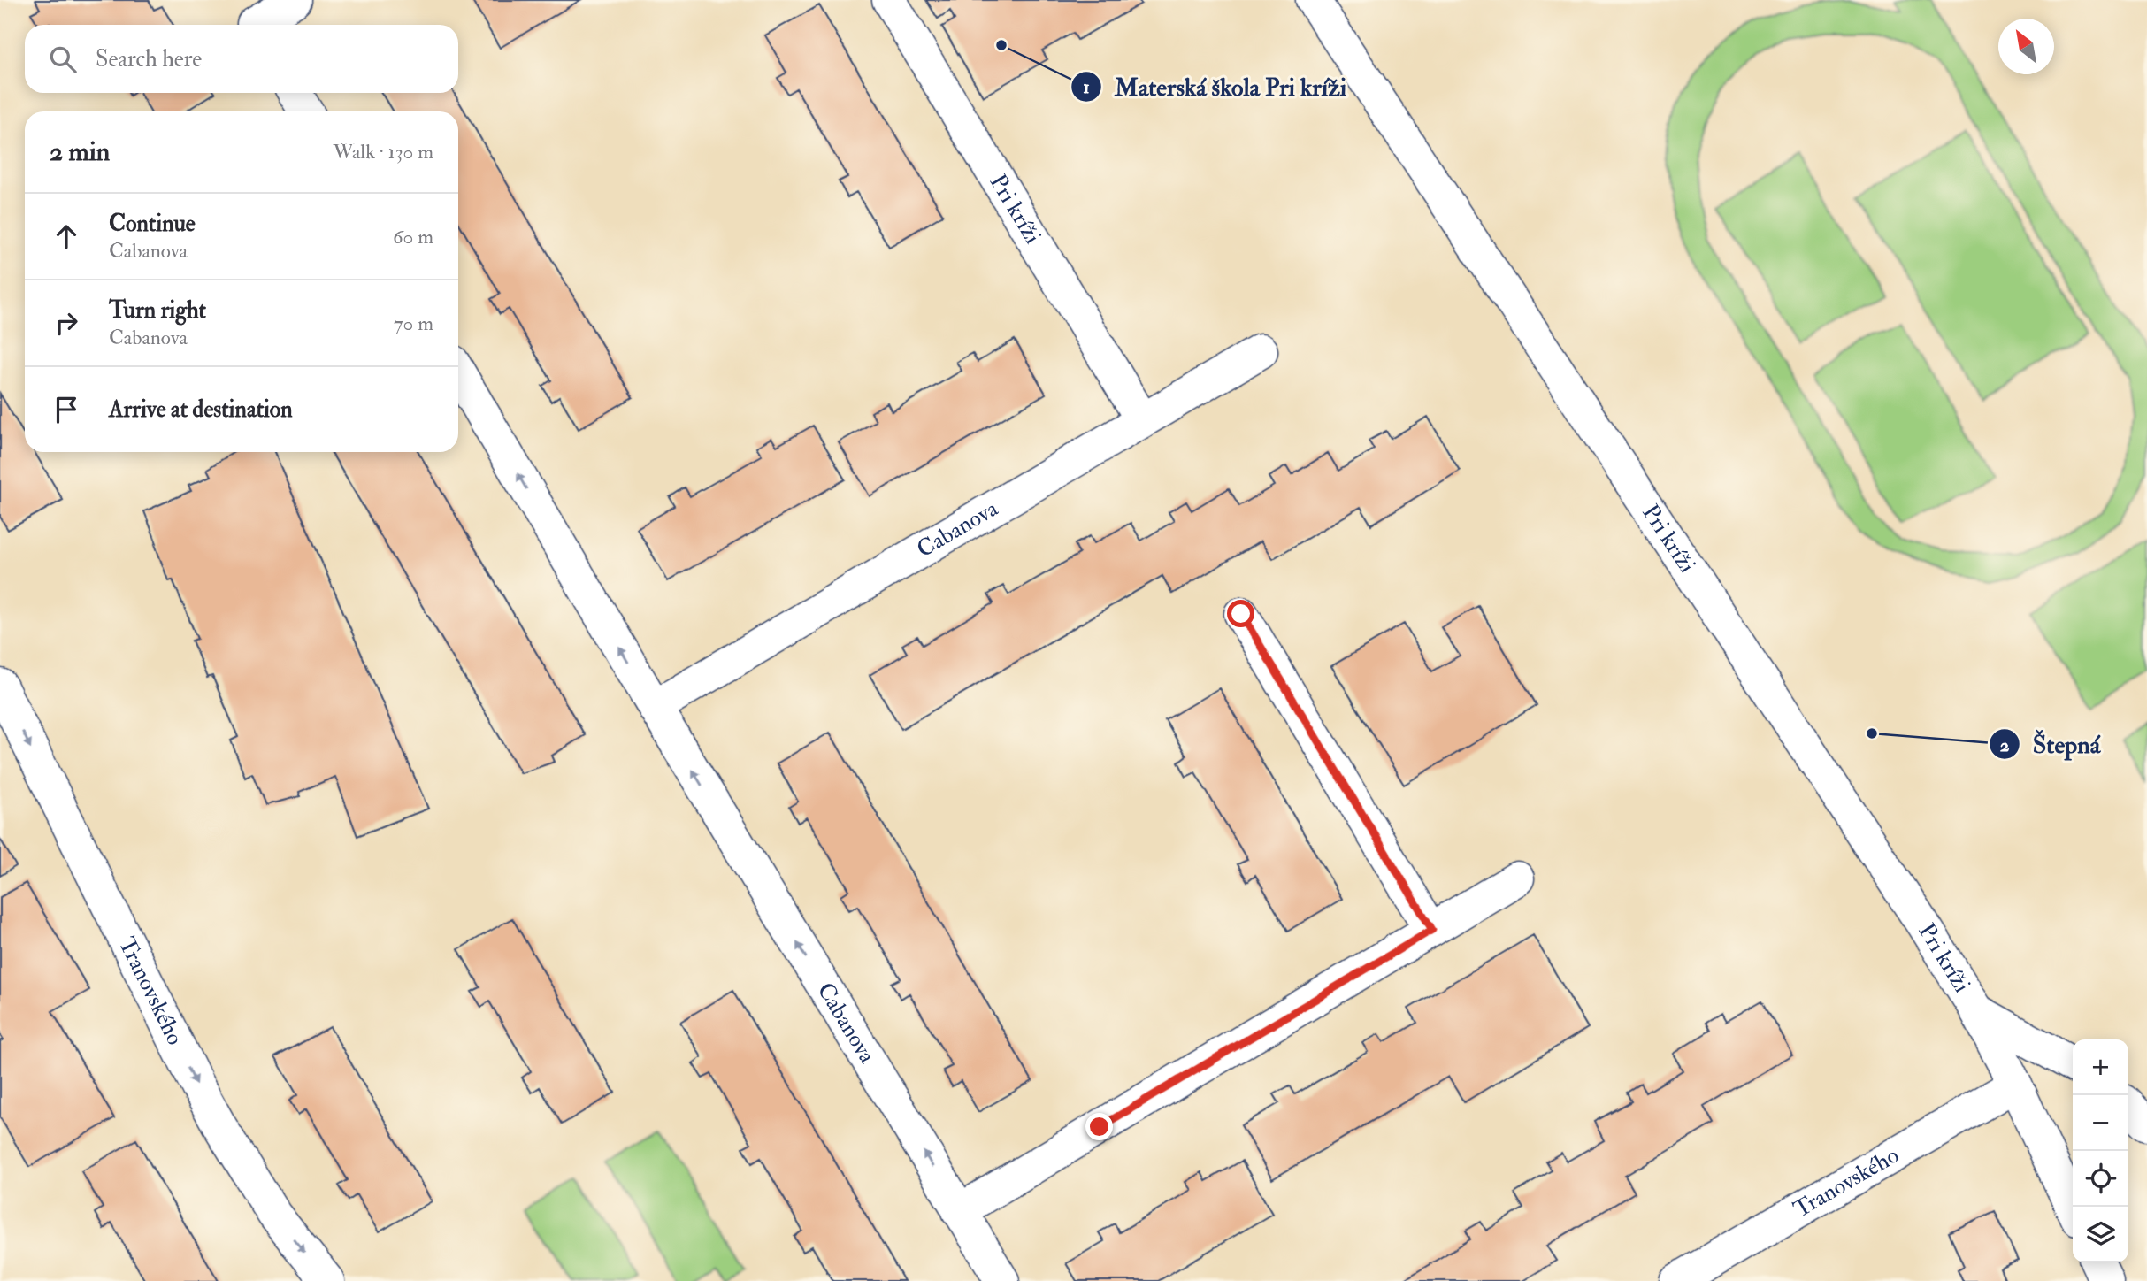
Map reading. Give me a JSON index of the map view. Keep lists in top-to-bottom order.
{
  "streets": {
    "street": ["Pri kríži", "Cabanova", "Tranovského"]
  },
  "crossings": [
    ["Pri kríži", "Cabanova"],
    ["Pri kríži", "Tranovského"]
  ],
  "one_way": ["Cabanova", "Tranovského"],
  "places": ["Materská škola Pri kríži", "Štepná"],
  "north": "top left",
  "page": {
    "search": "Search here",
    "heading": ["2 min", "Walk · 130 m"],
    "list": [
      ["Continue", "Cabanova", "60 m"],
      ["Turn right", "Cabanova", "70 m"],
      "Arrive at destination"
    ],
    "map_buttons": ["+", "−"]
  }
}
